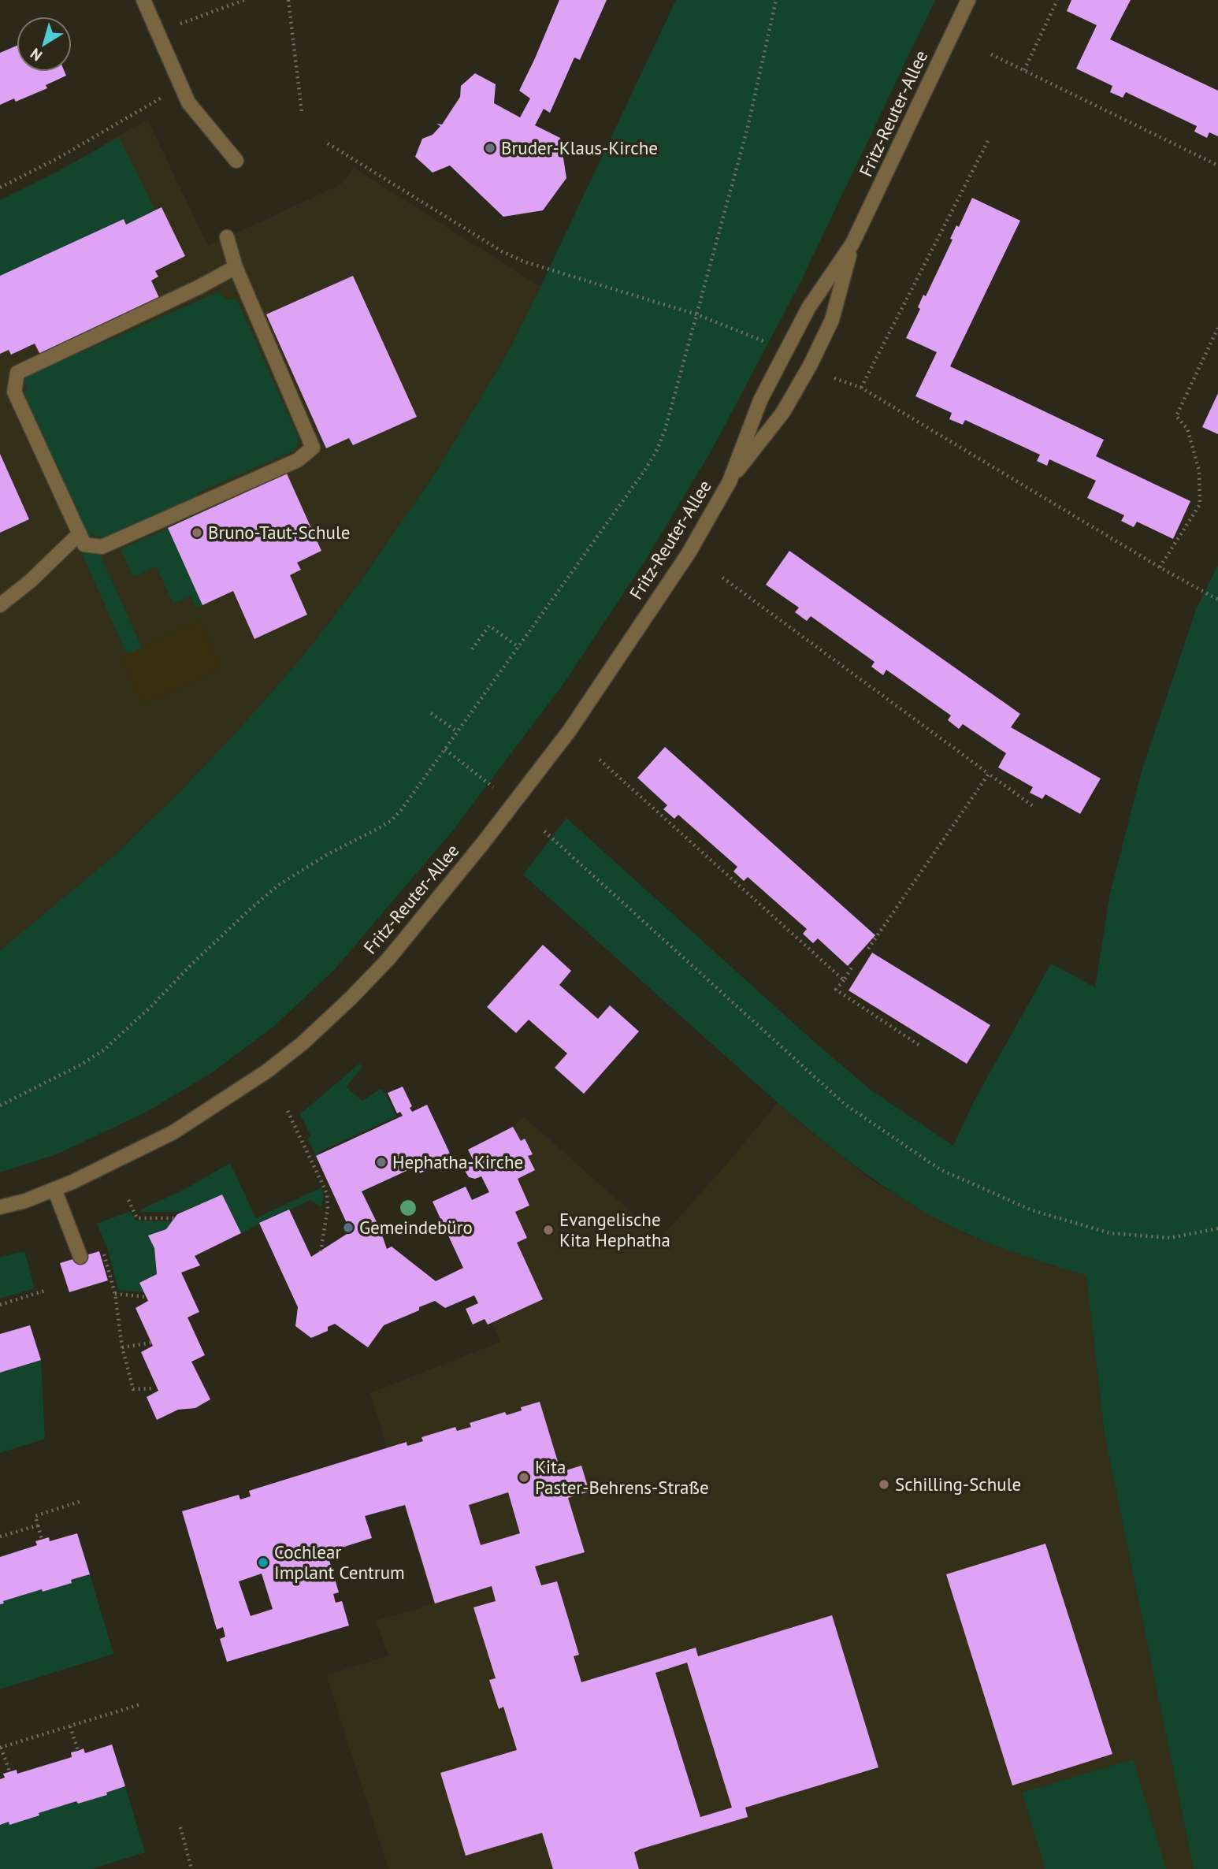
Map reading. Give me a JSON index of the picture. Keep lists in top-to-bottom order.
{
  "streets": {
    "street": ["Fritz-Reuter-Allee"]
  },
  "places": [
    "Bruder-Klaus-Kirche",
    "Bruno-Taut-Schule",
    "Hephatha-Kirche",
    "Gemeindebüro",
    "Evangelische Kita Hephatha",
    "Kita Paster-Behrens-Straße",
    "Schilling-Schule",
    "Cochlear Implant Centrum"
  ],
  "north": "bottom left"
}
